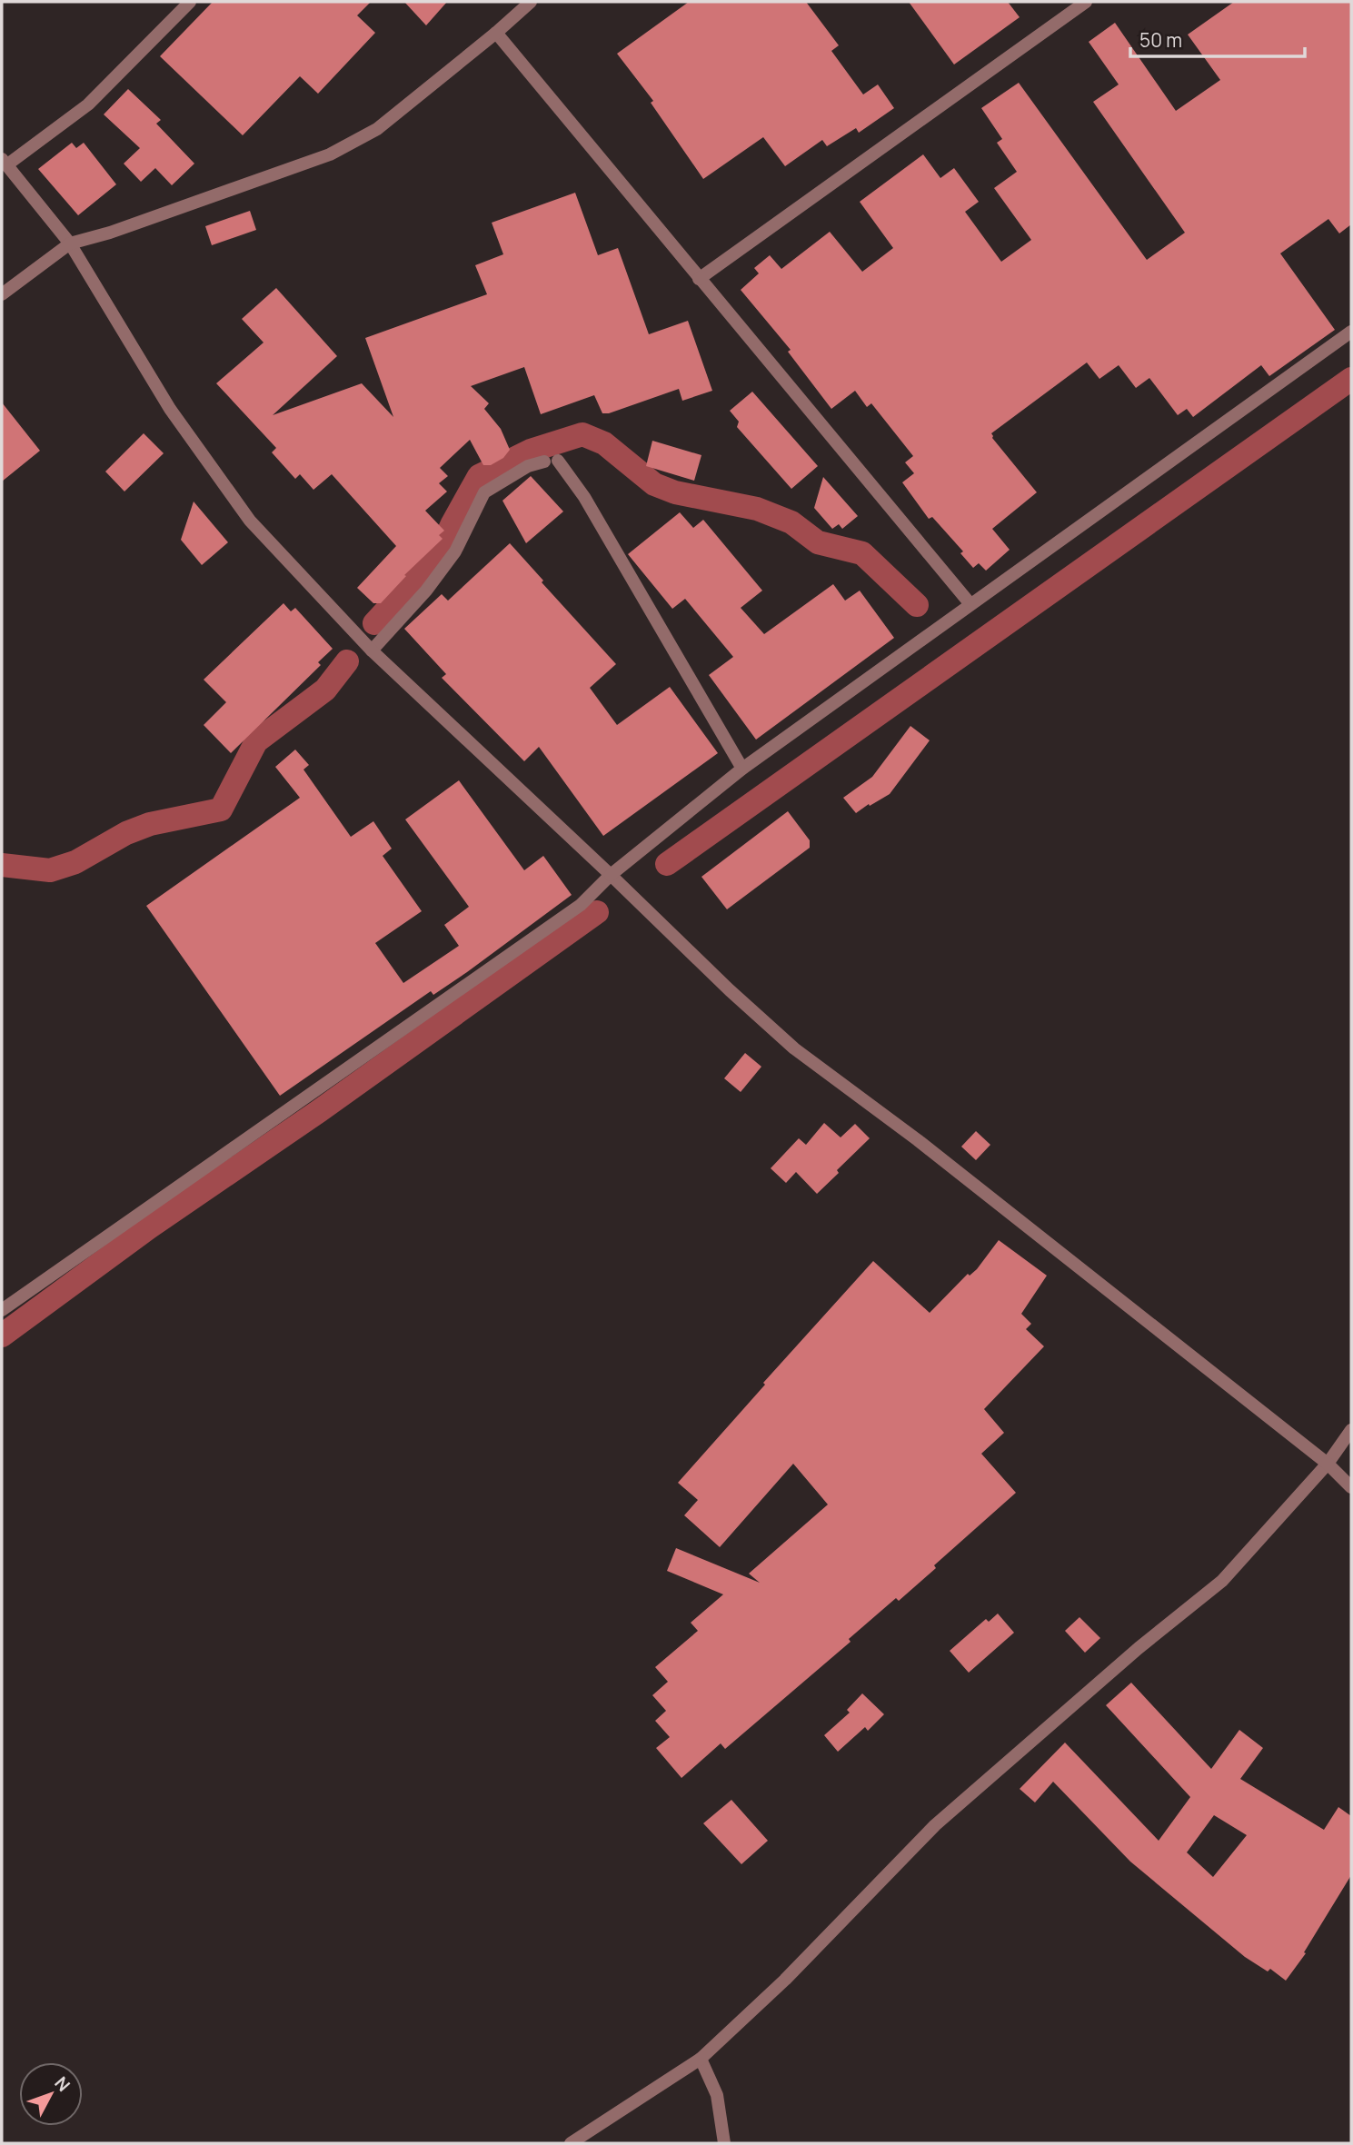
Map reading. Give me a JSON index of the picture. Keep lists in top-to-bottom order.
{
  "scale_bar": "50 m",
  "north": "top right"
}
